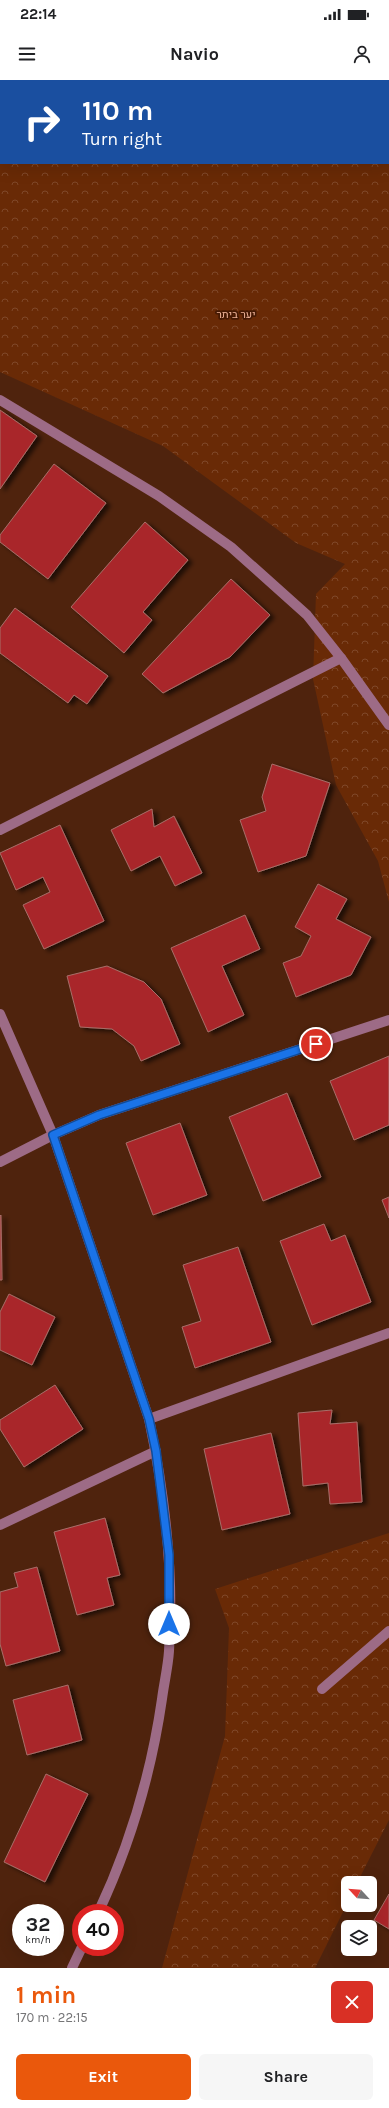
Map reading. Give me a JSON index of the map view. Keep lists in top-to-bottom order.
{
  "parks": ["יער ביתר"],
  "north": "top left",
  "page": {
    "status": "22:14",
    "header": "Navio",
    "turn": ["110 m", "Turn right"],
    "speed": "32 km/h",
    "limit": "40",
    "heading": ["1 min", "170 m · 22:15"],
    "buttons": ["Exit", "Share"]
  }
}
